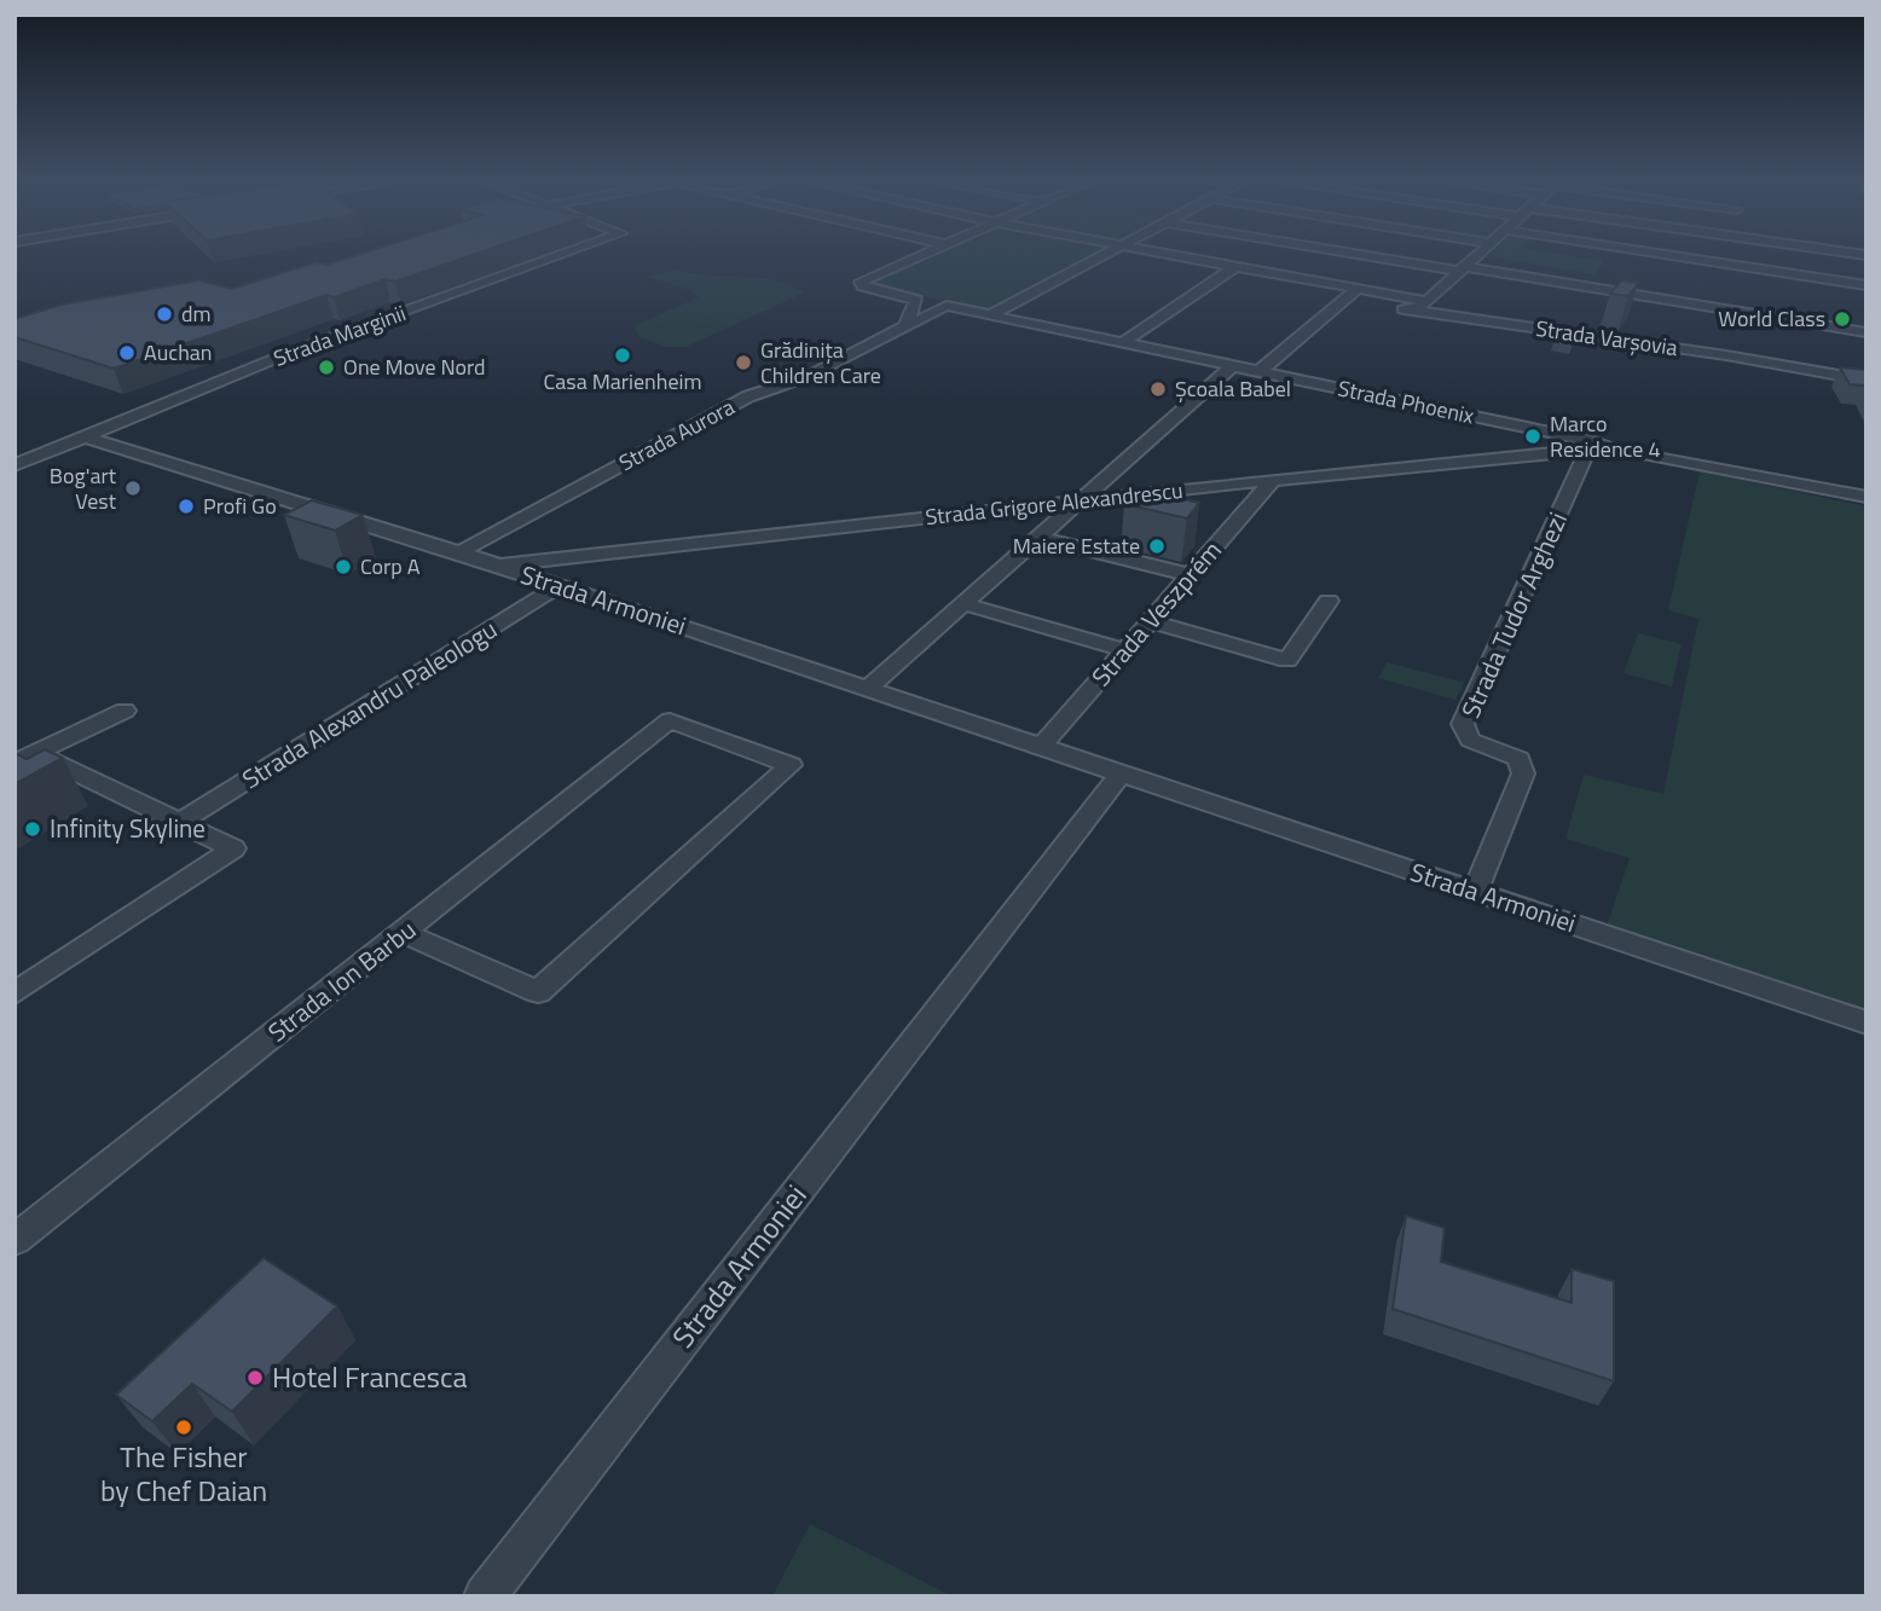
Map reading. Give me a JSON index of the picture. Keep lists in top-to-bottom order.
{
  "streets": {
    "street": [
      "Strada Marginii",
      "Strada Varșovia",
      "Strada Phoenix",
      "Strada Aurora",
      "Strada Grigore Alexandrescu",
      "Strada Armoniei",
      "Strada Veszprém",
      "Strada Tudor Arghezi",
      "Strada Alexandru Paleologu",
      "Strada Ion Barbu"
    ]
  },
  "crossings": [
    ["Strada Marginii", "Strada Armoniei"],
    ["Strada Phoenix", "Strada Aurora"],
    ["Strada Phoenix", "Strada Grigore Alexandrescu"],
    ["Strada Aurora", "Strada Armoniei"],
    ["Strada Grigore Alexandrescu", "Strada Armoniei"],
    ["Strada Grigore Alexandrescu", "Strada Veszprém"],
    ["Strada Grigore Alexandrescu", "Strada Tudor Arghezi"],
    ["Strada Armoniei", "Strada Veszprém"],
    ["Strada Armoniei", "Strada Tudor Arghezi"],
    ["Strada Armoniei", "Strada Alexandru Paleologu"]
  ],
  "places": [
    "dm",
    "World Class",
    "Auchan",
    "Casa Marienheim",
    "Grădinița Children Care",
    "One Move Nord",
    "Școala Babel",
    "Marco Residence 4",
    "Bog'art Vest",
    "Profi Go",
    "Maiere Estate",
    "Corp A",
    "Infinity Skyline",
    "Hotel Francesca",
    "The Fisher by Chef Daian"
  ]
}
